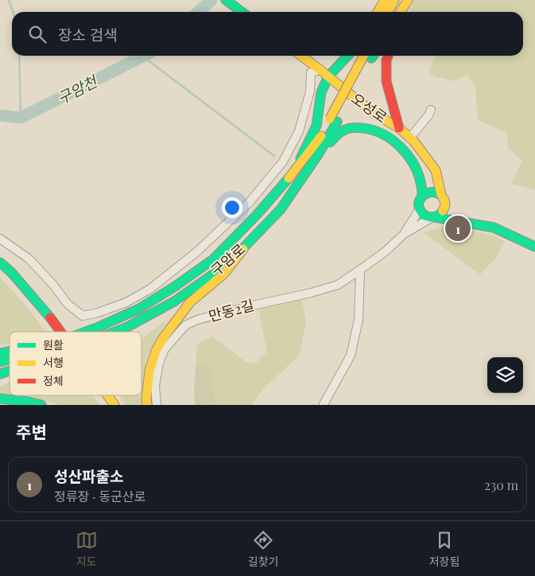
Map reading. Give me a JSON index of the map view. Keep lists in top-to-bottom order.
{
  "streets": {
    "main road": ["오성로", "구암로"],
    "street": ["만동2길"]
  },
  "water": ["구암천"],
  "legend": ["원활", "서행", "정체"],
  "page": {
    "search": "장소 검색",
    "pins": "1",
    "heading": "주변",
    "list": [
      {
        "mark": "1",
        "name": "성산파출소",
        "note": "정류장 · 동군산로",
        "value": "230 m"
      }
    ],
    "nav": ["지도", "길찾기", "저장됨"]
  }
}
